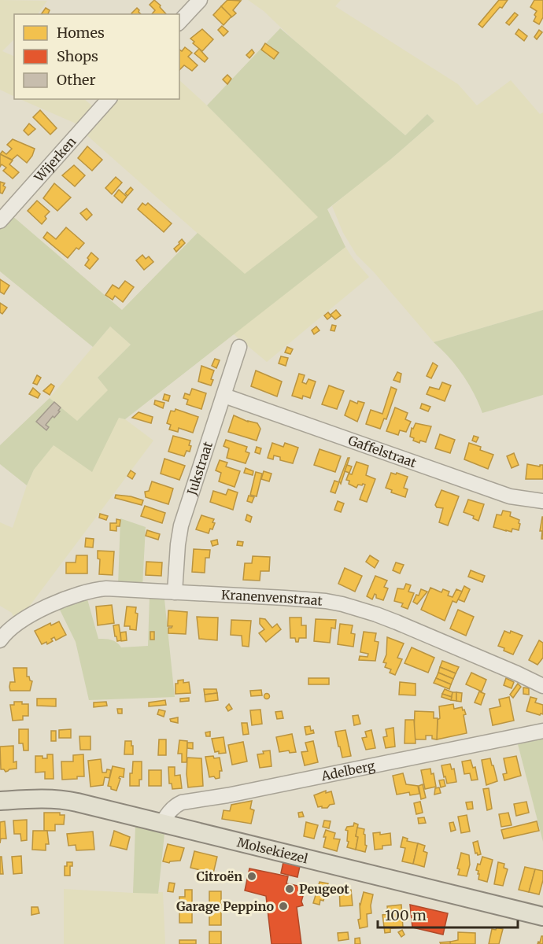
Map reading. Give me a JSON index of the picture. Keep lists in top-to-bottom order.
{
  "streets": {
    "main road": ["Molsekiezel"],
    "street": [
      "Wijerken",
      "Gaffelstraat",
      "Jukstraat",
      "Kranenvenstraat",
      "Adelberg"
    ]
  },
  "crossings": [
    ["Gaffelstraat", "Jukstraat"],
    ["Jukstraat", "Kranenvenstraat"],
    ["Adelberg", "Molsekiezel"]
  ],
  "places": ["Citroën", "Peugeot", "Garage Peppino"],
  "legend": ["Homes", "Shops", "Other"],
  "scale_bar": "100 m"
}
